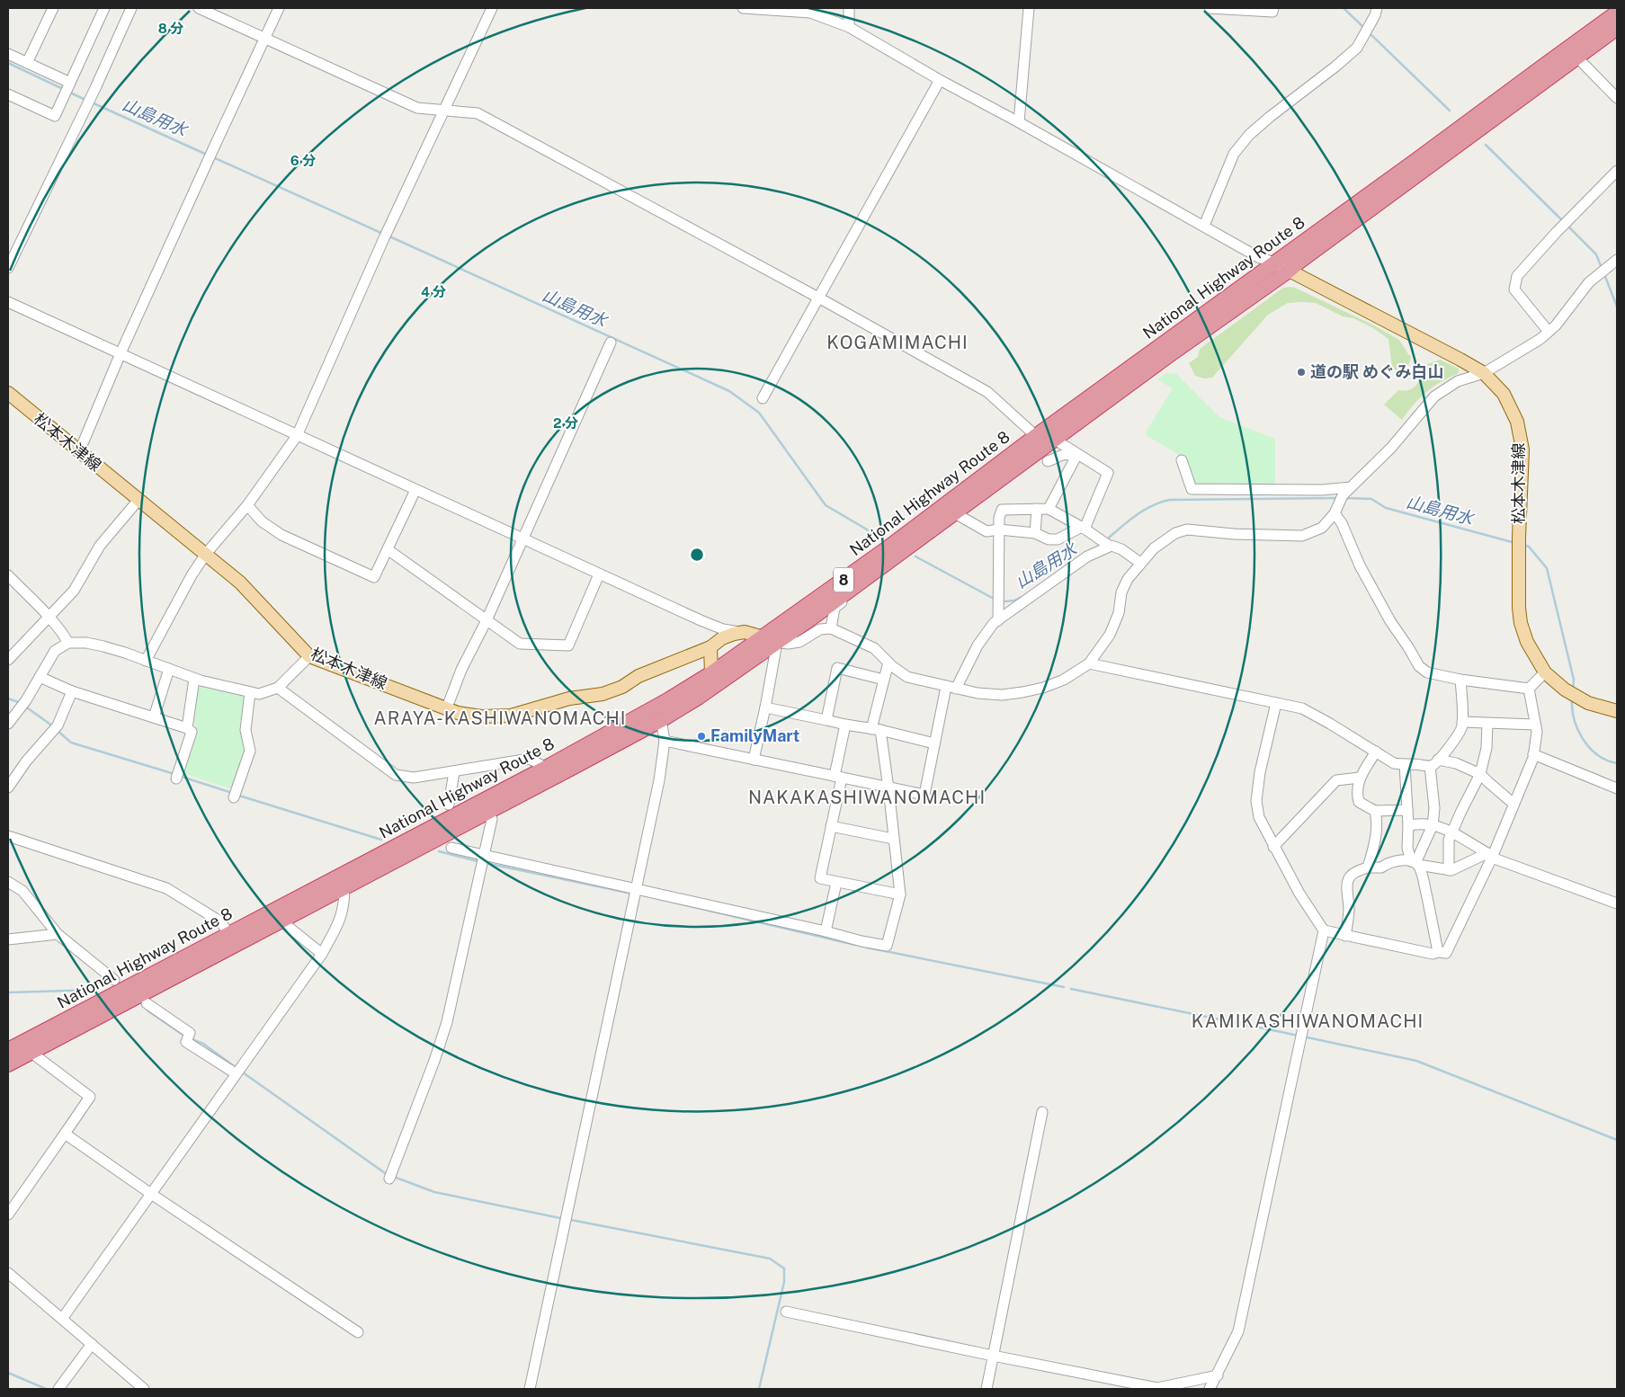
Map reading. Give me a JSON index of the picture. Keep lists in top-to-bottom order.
{
  "streets": {
    "highway": ["National Highway Route 8", "8"],
    "main road": ["松本木津線"]
  },
  "crossings": [
    ["National Highway Route 8", "松本木津線"]
  ],
  "districts": [
    "KOGAMIMACHI",
    "ARAYA-KASHIWANOMACHI",
    "NAKAKASHIWANOMACHI",
    "KAMIKASHIWANOMACHI"
  ],
  "water": ["山島用水"],
  "places": ["道の駅 めぐみ白山", "FamilyMart"],
  "rings": [
    "8 分",
    "6 分",
    "4 分",
    "2 分"
  ]
}
